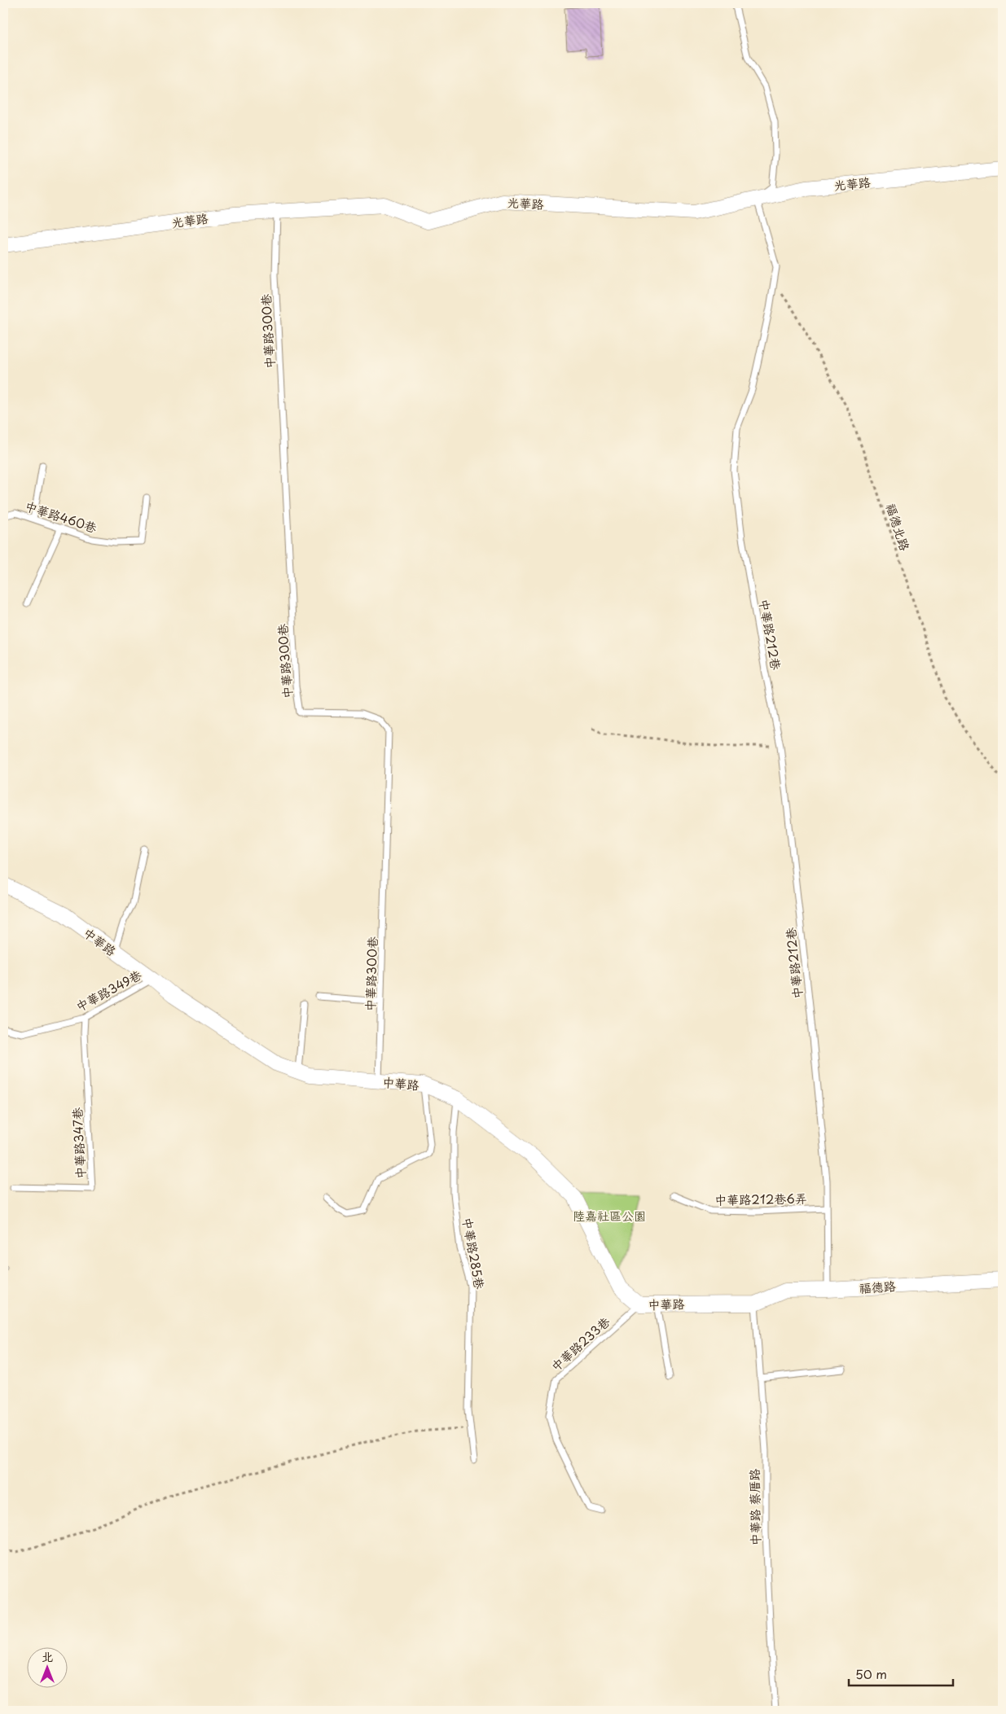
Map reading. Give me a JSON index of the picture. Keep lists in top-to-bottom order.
{
  "streets": {
    "street": ["光華路", "中華路", "福德路"],
    "lane": [
      "中華路300巷",
      "中華路460巷",
      "中華路212巷",
      "中華路349巷",
      "中華路347巷",
      "中華路212巷6弄",
      "中華路285巷",
      "中華路233巷",
      "中華路 蔡厝路"
    ],
    "path": ["福德北路"]
  },
  "crossings": [
    ["光華路", "中華路300巷"],
    ["光華路", "中華路212巷"],
    ["中華路300巷", "中華路"],
    ["福德北路", "中華路212巷"],
    ["中華路212巷", "中華路212巷6弄"],
    ["中華路212巷", "福德路"],
    ["中華路", "中華路349巷"],
    ["中華路", "中華路285巷"],
    ["中華路", "福德路"],
    ["中華路", "中華路233巷"],
    ["中華路", "中華路 蔡厝路"],
    ["中華路349巷", "中華路347巷"],
    ["福德路", "中華路 蔡厝路"]
  ],
  "parks": ["陸嘉社區公園"],
  "scale_bar": "50 m",
  "north": "top"
}
